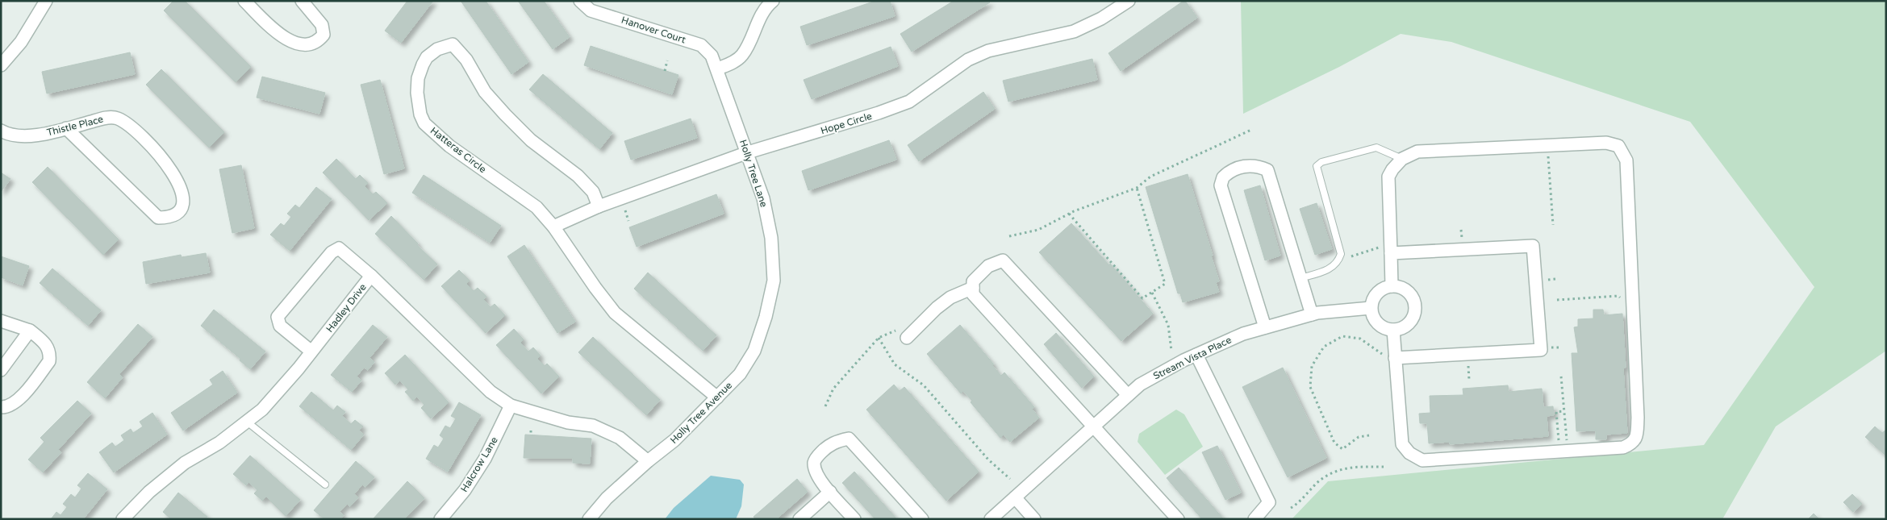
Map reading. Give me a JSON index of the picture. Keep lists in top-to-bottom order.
{
  "streets": {
    "street": [
      "Hanover Court",
      "Hope Circle",
      "Thistle Place",
      "Hatteras Circle",
      "Holly Tree Lane",
      "Hadley Drive",
      "Stream Vista Place",
      "Holly Tree Avenue",
      "Halcrow Lane"
    ]
  },
  "crossings": [
    ["Hanover Court", "Holly Tree Lane"],
    ["Hope Circle", "Hatteras Circle"],
    ["Hope Circle", "Holly Tree Lane"],
    ["Hatteras Circle", "Holly Tree Avenue"],
    ["Holly Tree Lane", "Holly Tree Avenue"],
    ["Hadley Drive", "Holly Tree Avenue"],
    ["Hadley Drive", "Halcrow Lane"]
  ]
}
